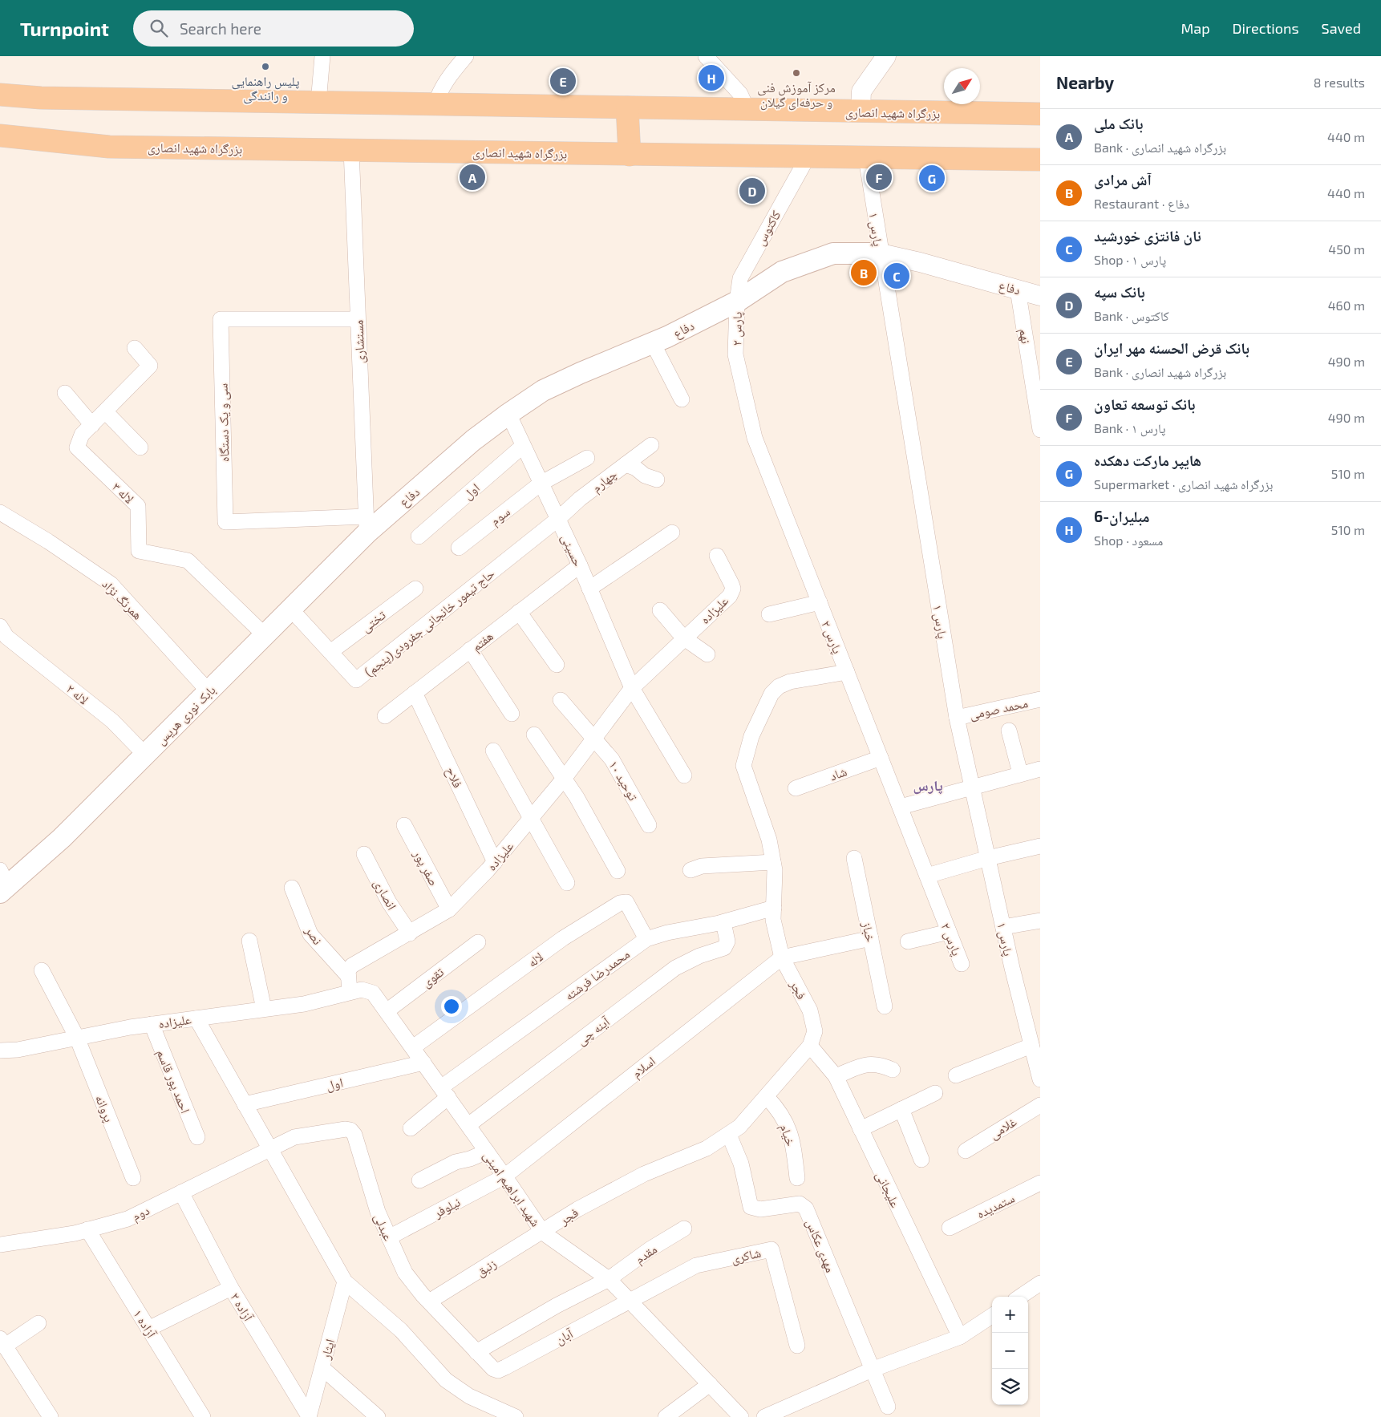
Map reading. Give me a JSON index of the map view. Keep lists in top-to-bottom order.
{
  "streets": {
    "main road": ["بزرگراه شهید انصاری", "دفاع", "بابک نوری هریس"],
    "street": [
      "کاکتوس",
      "پارس ۱",
      "پارس ۲",
      "نهم",
      "مستشاری",
      "سی و یک دستگاه",
      "چهارم",
      "اول",
      "لاله ۳",
      "سوم",
      "حسینی",
      "همرنگ نژاد",
      "علیزاده",
      "تختی",
      "حاج تیمور خانجانی جفرودی(پنجم)",
      "هفتم",
      "لاله ۲",
      "محمد صومی",
      "شاد",
      "فلاح",
      "توحید ۱۰",
      "صفر پور",
      "انصاری",
      "خباز",
      "نصر",
      "لاله",
      "محمدرضا فرشته",
      "تقوی",
      "فجر",
      "آینه چی",
      "اسلام",
      "احمد پور قاسم",
      "پروانه",
      "غلامی",
      "خیام",
      "شهید ابراهیم امینی",
      "علیجانی",
      "ستمدیده",
      "نیلوفر",
      "دوم",
      "عبدلی",
      "مهدی عکاس",
      "مقدم",
      "شاکری",
      "زنبق",
      "آزاده ۲",
      "آزاده ۱",
      "آبان",
      "ایثار"
    ]
  },
  "crossings": [
    ["بزرگراه شهید انصاری", "کاکتوس"],
    ["بزرگراه شهید انصاری", "پارس ۱"],
    ["بزرگراه شهید انصاری", "مستشاری"],
    ["کاکتوس", "دفاع"],
    ["کاکتوس", "پارس ۲"],
    ["پارس ۱", "دفاع"],
    ["پارس ۱", "محمد صومی"],
    ["دفاع", "پارس ۲"],
    ["دفاع", "نهم"],
    ["دفاع", "مستشاری"],
    ["دفاع", "سی و یک دستگاه"],
    ["دفاع", "حسینی"],
    ["دفاع", "بابک نوری هریس"],
    ["پارس ۲", "شاد"],
    ["پارس ۲", "فجر"],
    ["مستشاری", "سی و یک دستگاه"],
    ["مستشاری", "بابک نوری هریس"],
    ["سی و یک دستگاه", "بابک نوری هریس"],
    ["چهارم", "حسینی"],
    ["چهارم", "حاج تیمور خانجانی جفرودی(پنجم)"],
    ["اول", "حسینی"],
    ["اول", "شهید ابراهیم امینی"],
    ["لاله ۳", "بابک نوری هریس"],
    ["سوم", "حسینی"],
    ["حسینی", "علیزاده"],
    ["حسینی", "حاج تیمور خانجانی جفرودی(پنجم)"],
    ["حسینی", "هفتم"],
    ["همرنگ نژاد", "بابک نوری هریس"],
    ["علیزاده", "فلاح"],
    ["علیزاده", "توحید ۱۰"],
    ["علیزاده", "صفر پور"],
    ["علیزاده", "انصاری"],
    ["علیزاده", "نصر"],
    ["علیزاده", "احمد پور قاسم"],
    ["علیزاده", "پروانه"],
    ["علیزاده", "شهید ابراهیم امینی"],
    ["تختی", "حاج تیمور خانجانی جفرودی(پنجم)"],
    ["حاج تیمور خانجانی جفرودی(پنجم)", "بابک نوری هریس"],
    ["هفتم", "فلاح"],
    ["لاله ۲", "بابک نوری هریس"],
    ["لاله", "محمدرضا فرشته"],
    ["لاله", "شهید ابراهیم امینی"],
    ["محمدرضا فرشته", "فجر"],
    ["محمدرضا فرشته", "آینه چی"],
    ["محمدرضا فرشته", "شهید ابراهیم امینی"],
    ["تقوی", "شهید ابراهیم امینی"],
    ["فجر", "اسلام"],
    ["فجر", "خیام"],
    ["فجر", "شهید ابراهیم امینی"],
    ["فجر", "علیجانی"],
    ["فجر", "مهدی عکاس"],
    ["فجر", "زنبق"],
    ["آینه چی", "شهید ابراهیم امینی"],
    ["اسلام", "شهید ابراهیم امینی"],
    ["اسلام", "نیلوفر"],
    ["شهید ابراهیم امینی", "نیلوفر"],
    ["شهید ابراهیم امینی", "مقدم"],
    ["شهید ابراهیم امینی", "شاکری"],
    ["شهید ابراهیم امینی", "زنبق"],
    ["شهید ابراهیم امینی", "آبان"],
    ["نیلوفر", "عبدلی"],
    ["دوم", "عبدلی"],
    ["دوم", "آزاده ۲"],
    ["دوم", "آزاده ۱"],
    ["عبدلی", "مقدم"],
    ["عبدلی", "زنبق"],
    ["عبدلی", "آبان"],
    ["شاکری", "آبان"],
    ["آزاده ۲", "ایثار"]
  ],
  "districts": ["پارس"],
  "places": ["پلیس راهنمایی و رانندگی", "مرکز آموزش فنی و حرفه‌ای گیلان"],
  "north": "top right",
  "page": {
    "header": "Turnpoint",
    "search": "Search here",
    "nav": ["Map", "Directions", "Saved"],
    "heading": ["Nearby", "8 results"],
    "pins": [
      "H",
      "E",
      "A",
      "F",
      "G",
      "D",
      "B",
      "C"
    ],
    "list": [
      {
        "mark": "A",
        "name": "بانک ملی",
        "note": "Bank · بزرگراه شهید انصاری",
        "value": "440 m"
      },
      {
        "mark": "B",
        "name": "آش مرادی",
        "note": "Restaurant · دفاع",
        "value": "440 m"
      },
      {
        "mark": "C",
        "name": "نان فانتزی خورشید",
        "note": "Shop · پارس ۱",
        "value": "450 m"
      },
      {
        "mark": "D",
        "name": "بانک سپه",
        "note": "Bank · کاکتوس",
        "value": "460 m"
      },
      {
        "mark": "E",
        "name": "بانک قرض الحسنه مهر ایران",
        "note": "Bank · بزرگراه شهید انصاری",
        "value": "490 m"
      },
      {
        "mark": "F",
        "name": "بانک توسعه تعاون",
        "note": "Bank · پارس ۱",
        "value": "490 m"
      },
      {
        "mark": "G",
        "name": "هایپر مارکت دهکده",
        "note": "Supermarket · بزرگراه شهید انصاری",
        "value": "510 m"
      },
      {
        "mark": "H",
        "name": "مبلیران-6",
        "note": "Shop · مسعود",
        "value": "510 m"
      }
    ],
    "map_buttons": ["+", "−"]
  }
}
